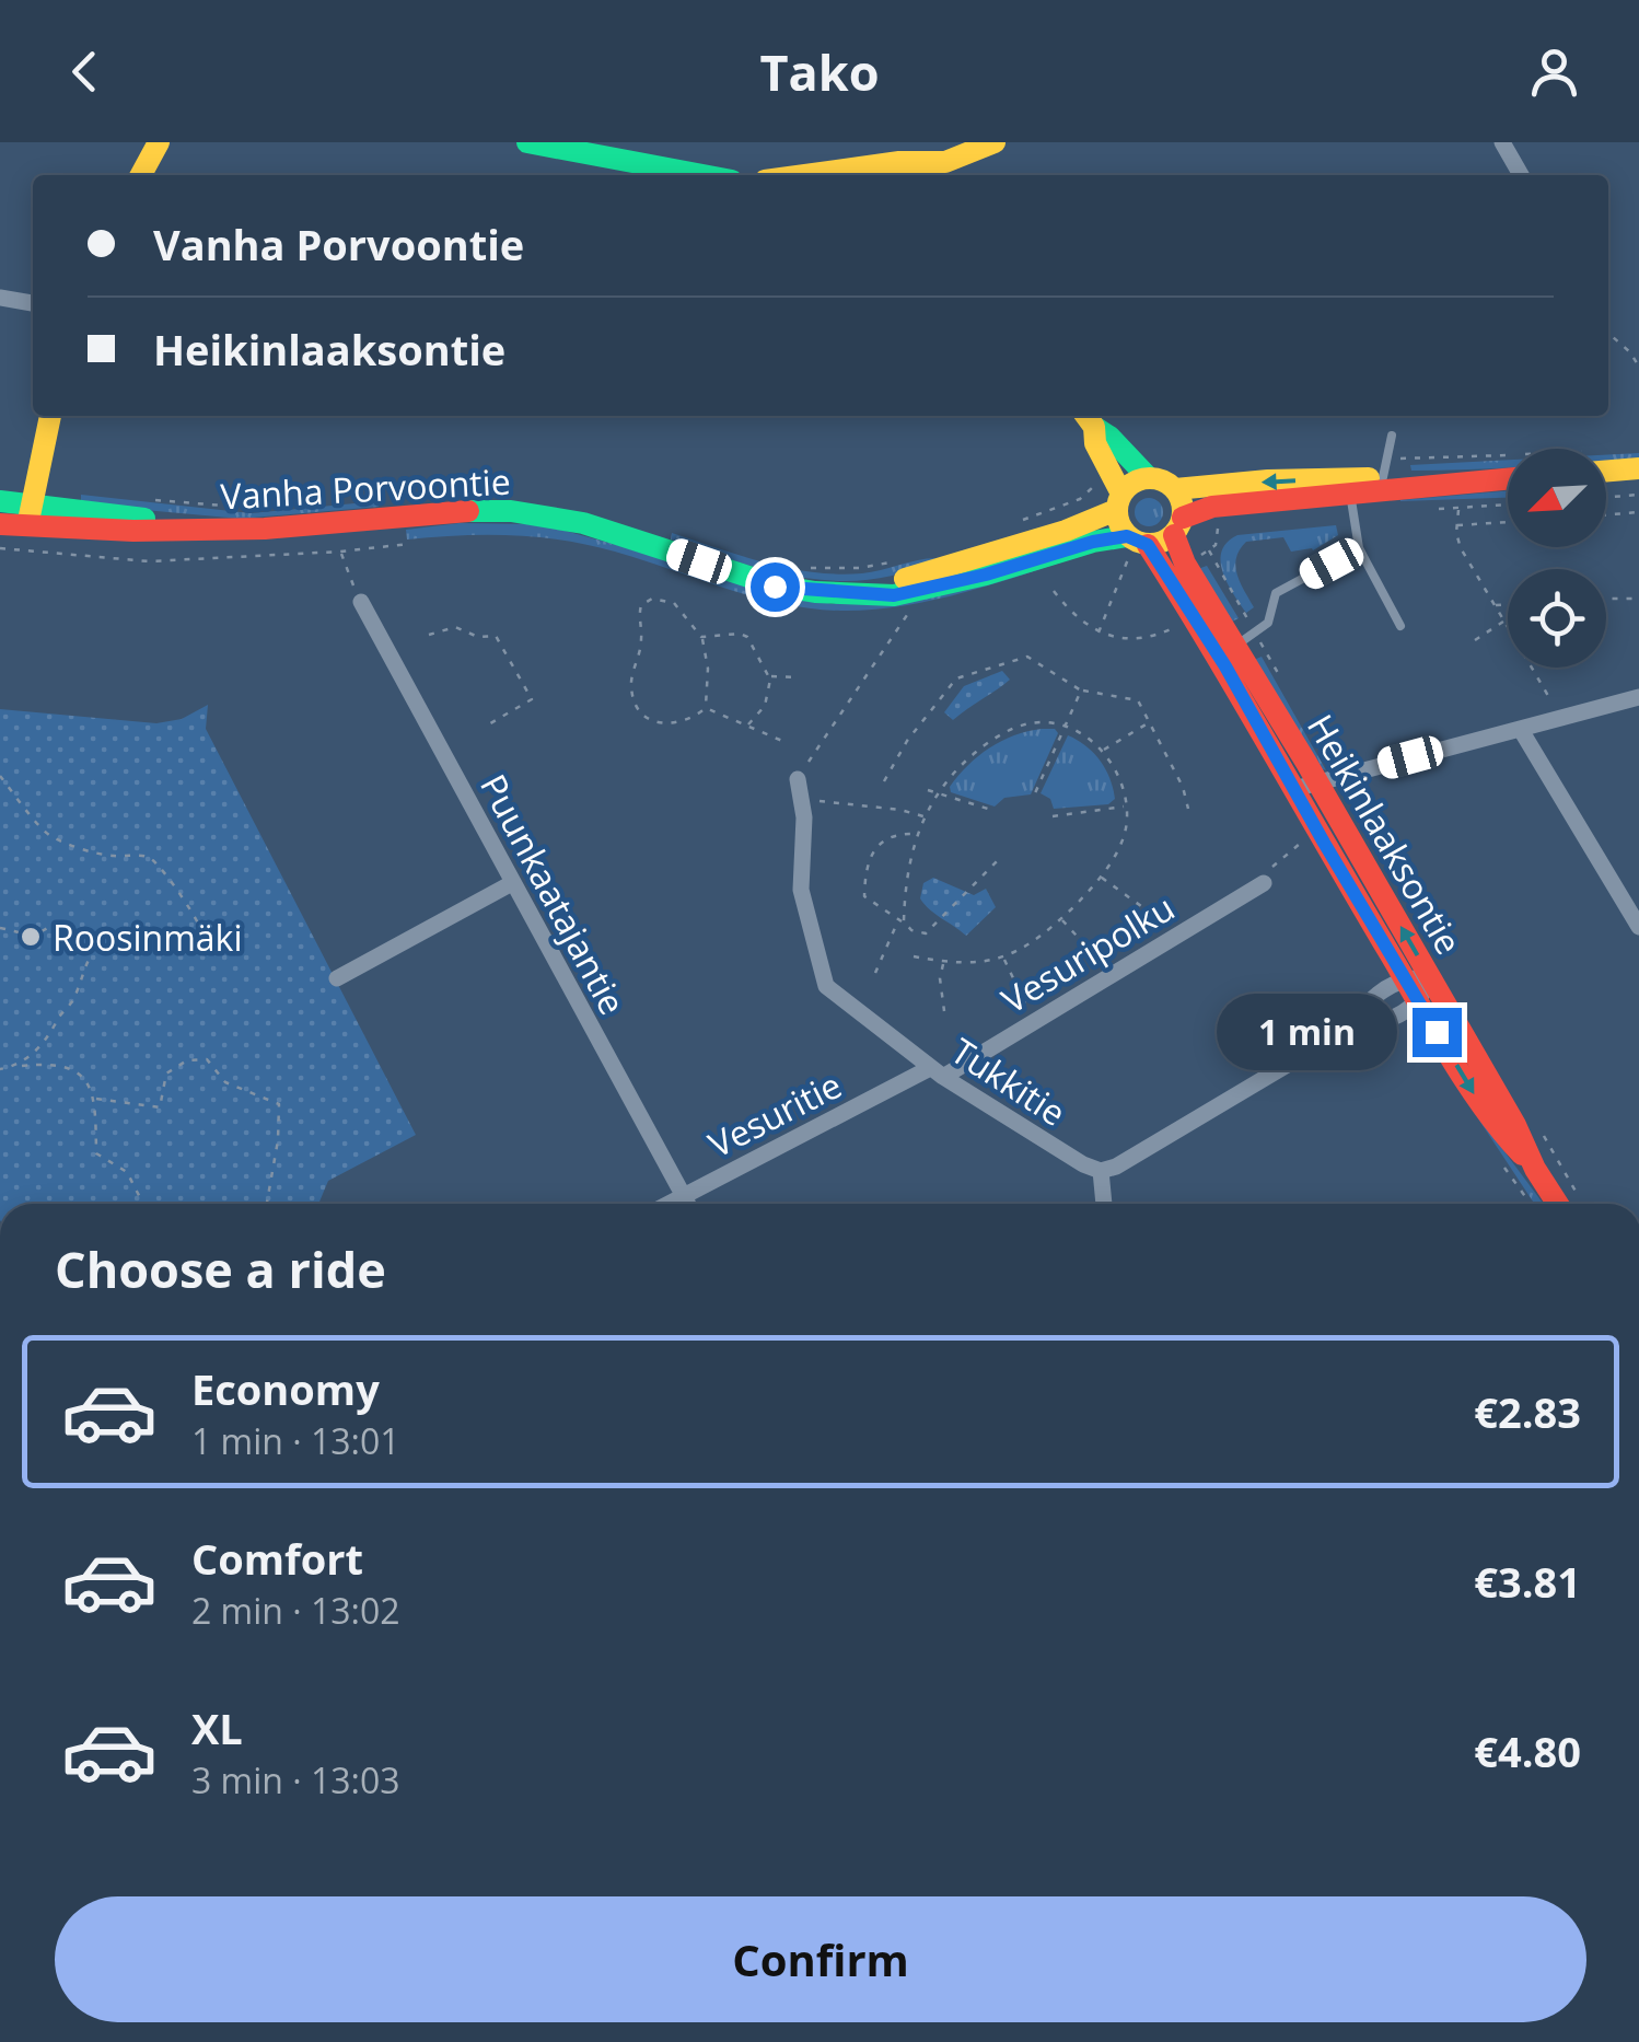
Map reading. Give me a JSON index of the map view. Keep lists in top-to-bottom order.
{
  "streets": {
    "main road": ["Vanha Porvoontie", "Heikinlaaksontie"],
    "street": [
      "Puunkaatajantie",
      "Vesuripolku",
      "Tukkitie",
      "Vesuritie"
    ]
  },
  "crossings": [
    ["Vanha Porvoontie", "Heikinlaaksontie"],
    ["Puunkaatajantie", "Vesuritie"],
    ["Vesuripolku", "Tukkitie"],
    ["Vesuripolku", "Vesuritie"],
    ["Tukkitie", "Vesuritie"]
  ],
  "places": ["Roosinmäki"],
  "north": "bottom left",
  "page": {
    "header": "Tako",
    "banner": ["Vanha Porvoontie", "Heikinlaaksontie"],
    "bubble": "1 min",
    "heading": "Choose a ride",
    "list": [
      {
        "name": "Economy",
        "note": "1 min · 13:01",
        "value": "€2.83"
      },
      {
        "name": "Comfort",
        "note": "2 min · 13:02",
        "value": "€3.81"
      },
      {
        "name": "XL",
        "note": "3 min · 13:03",
        "value": "€4.80"
      }
    ],
    "buttons": "Confirm"
  }
}
